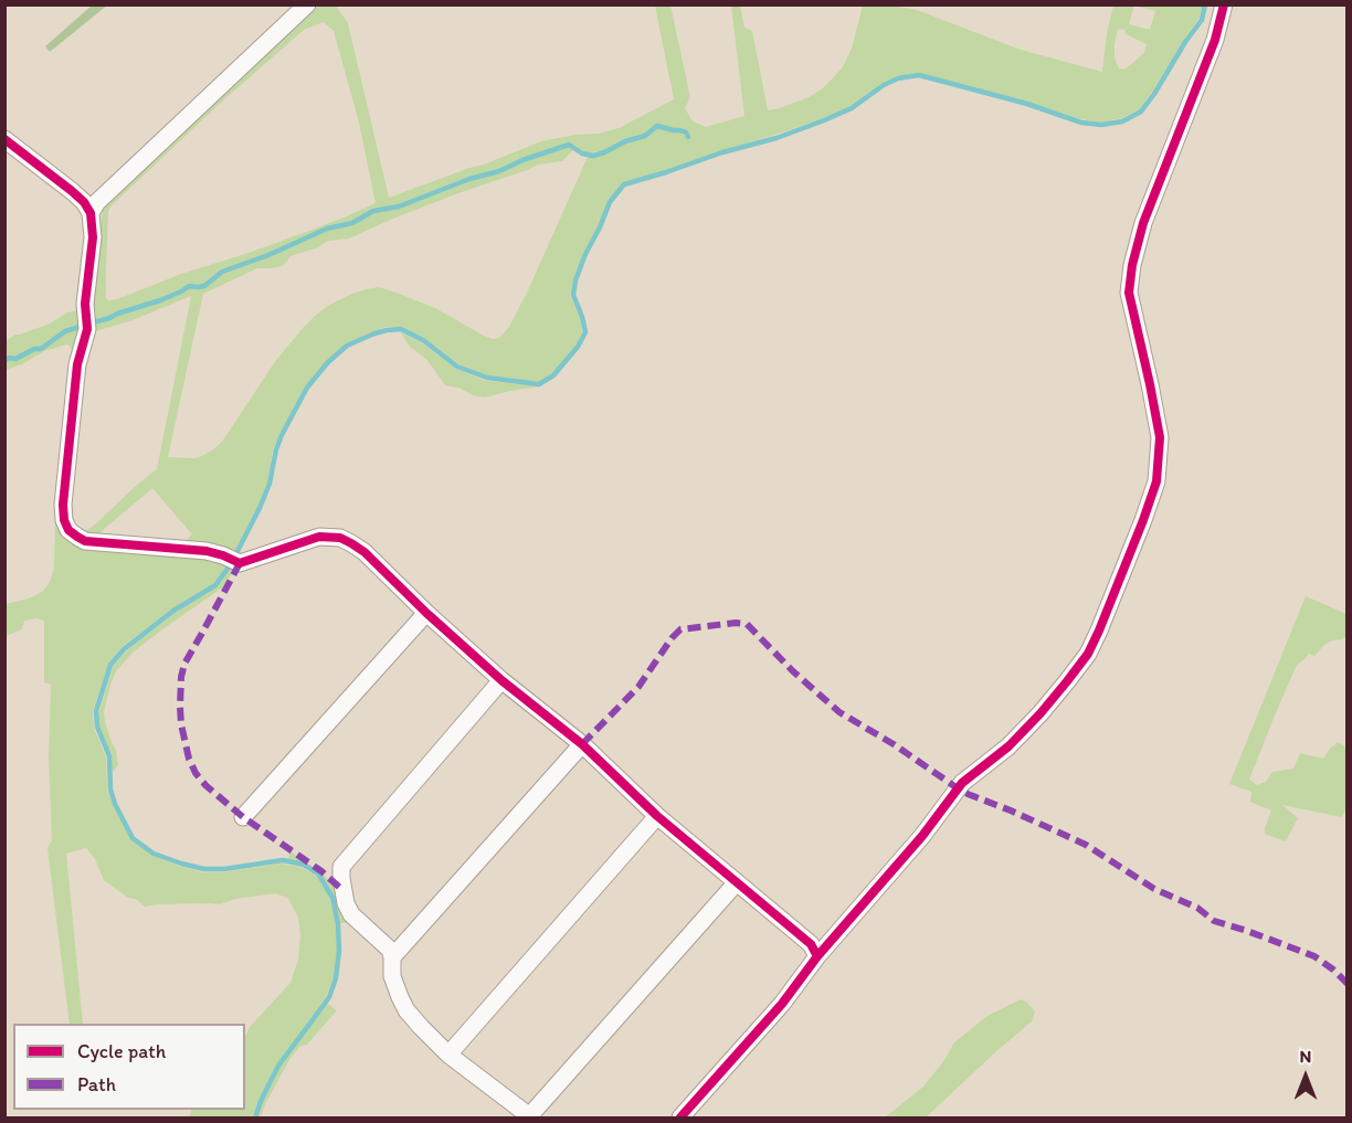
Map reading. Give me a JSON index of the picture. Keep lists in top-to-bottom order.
{
  "legend": ["Cycle path", "Path"],
  "north": "top"
}
